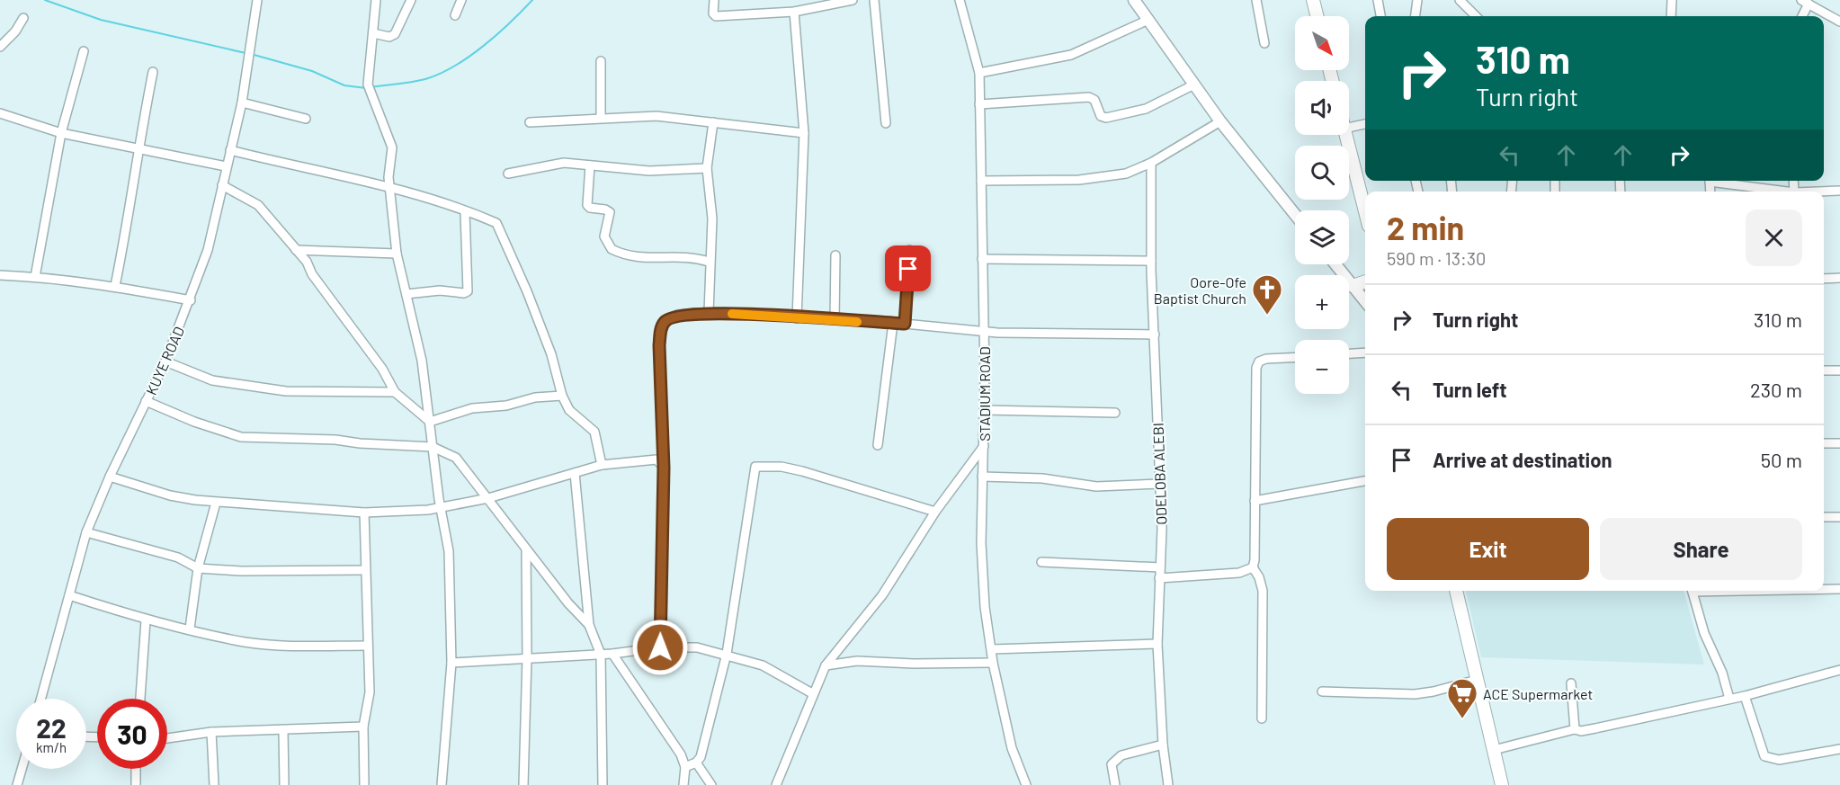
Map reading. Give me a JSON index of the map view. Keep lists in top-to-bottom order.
{
  "streets": {
    "street": ["KUYE ROAD", "STADIUM ROAD", "ODELOBA ALEBI"]
  },
  "places": {
    "church": ["Oore-Ofe Baptist Church"],
    "supermarket": ["ACE Supermarket"]
  },
  "north": "bottom right",
  "page": {
    "map_buttons": ["+", "−"],
    "turn": ["310 m", "Turn right"],
    "heading": ["2 min", "590 m · 13:30"],
    "list": [
      {
        "name": "Turn right",
        "value": "310 m"
      },
      {
        "name": "Turn left",
        "value": "230 m"
      },
      {
        "name": "Arrive at destination",
        "value": "50 m"
      }
    ],
    "buttons": ["Exit", "Share"],
    "speed": "22 km/h",
    "limit": "30"
  }
}
